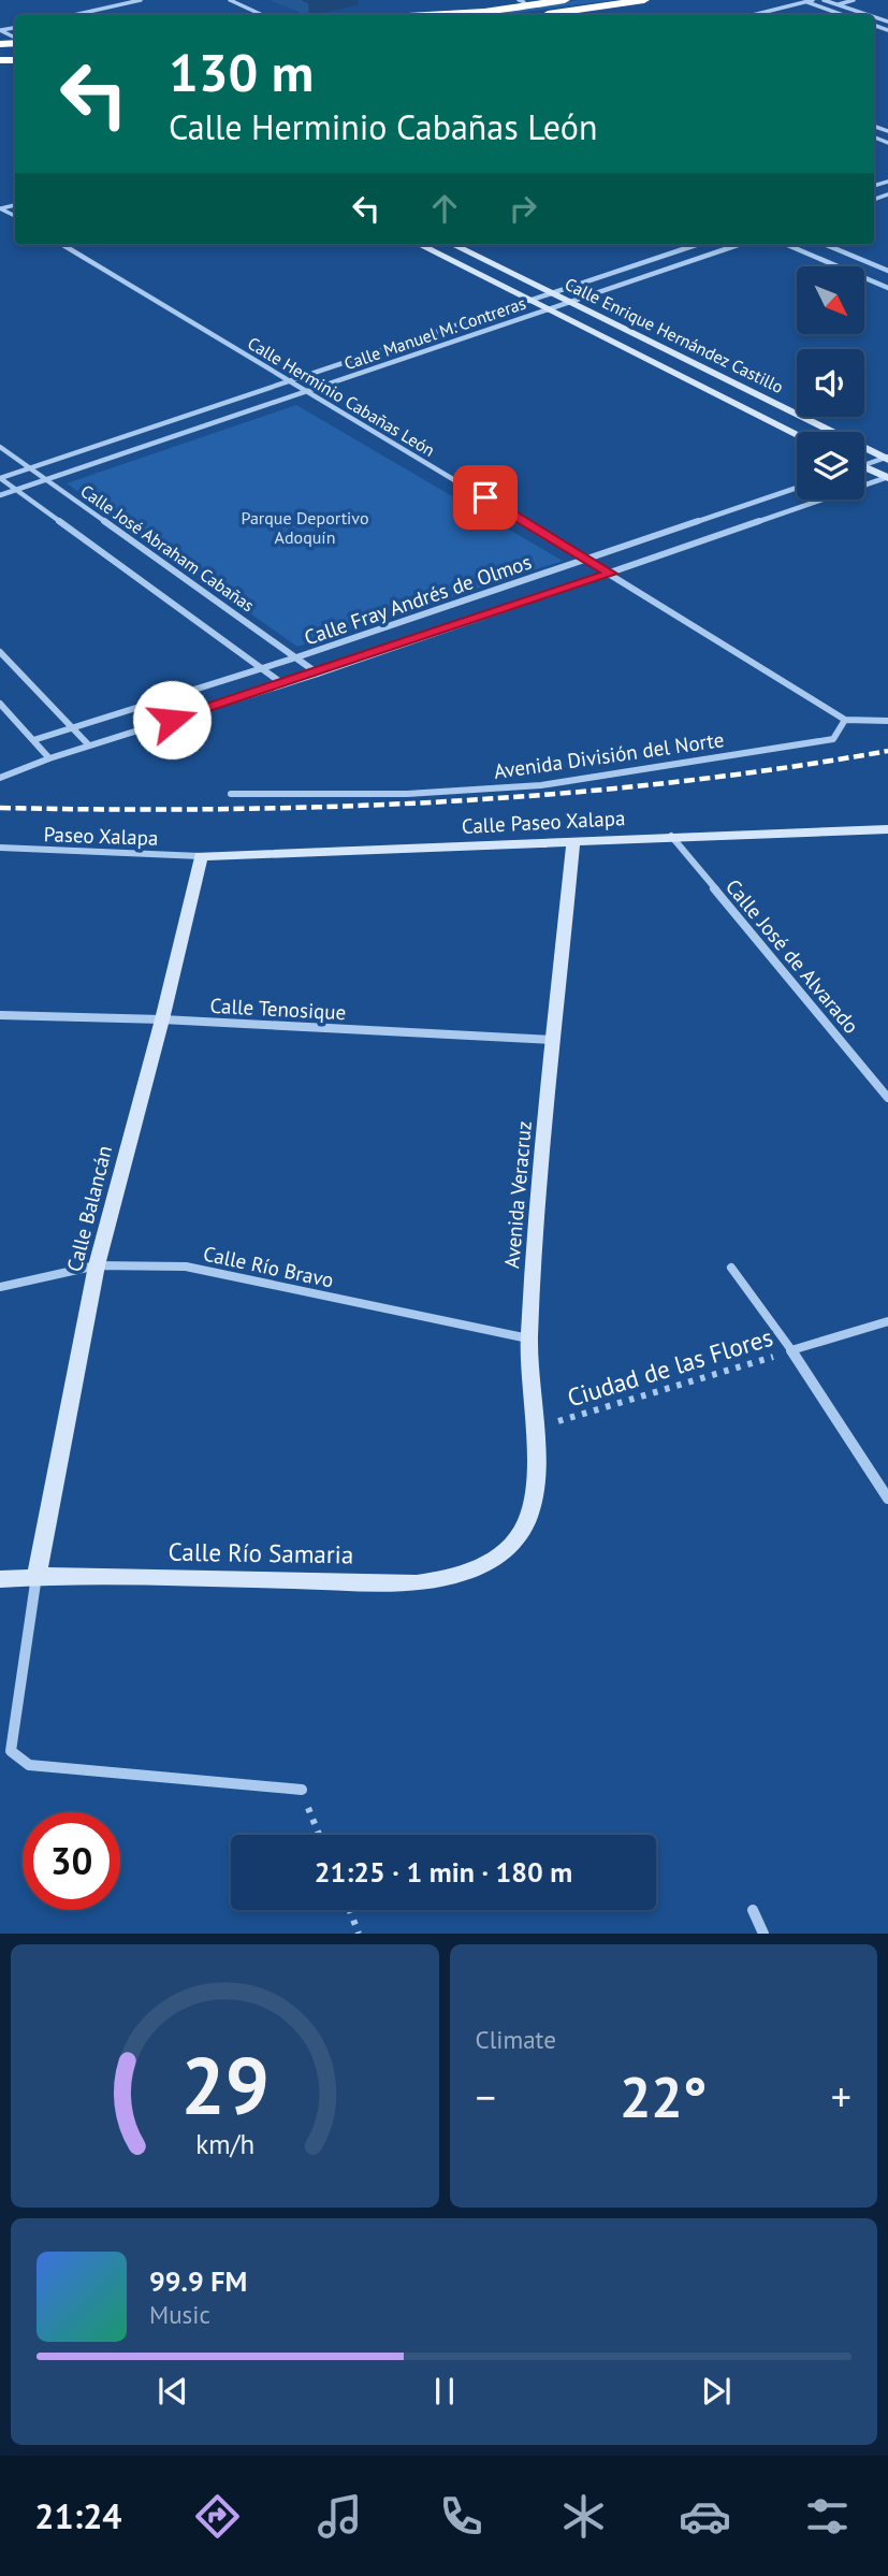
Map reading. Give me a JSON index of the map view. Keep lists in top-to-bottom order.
{
  "streets": {
    "main road": [
      "Calle Enrique Hernández Castillo",
      "Calle Paseo Xalapa",
      "Avenida Veracruz",
      "Calle Balancán",
      "Calle Río Samaria"
    ],
    "street": [
      "Calle Manuel M. Contreras",
      "Calle Herminio Cabañas León",
      "Calle José Abraham Cabañas",
      "Calle Fray Andrés de Olmos",
      "Avenida División del Norte",
      "Paseo Xalapa",
      "Calle José de Alvarado",
      "Calle Tenosique",
      "Calle Río Bravo"
    ],
    "path": ["Ciudad de las Flores"]
  },
  "crossings": [
    ["Calle Manuel M. Contreras", "Calle Enrique Hernández Castillo"],
    ["Calle Manuel M. Contreras", "Calle Herminio Cabañas León"],
    ["Calle Manuel M. Contreras", "Calle José Abraham Cabañas"],
    ["Calle Herminio Cabañas León", "Calle Fray Andrés de Olmos"],
    ["Calle Herminio Cabañas León", "Avenida División del Norte"],
    ["Calle José Abraham Cabañas", "Calle Fray Andrés de Olmos"],
    ["Calle Paseo Xalapa", "Paseo Xalapa"],
    ["Calle Paseo Xalapa", "Calle José de Alvarado"],
    ["Calle Paseo Xalapa", "Avenida Veracruz"],
    ["Calle Paseo Xalapa", "Calle Balancán"],
    ["Paseo Xalapa", "Calle Balancán"],
    ["Calle Tenosique", "Avenida Veracruz"],
    ["Calle Tenosique", "Calle Balancán"],
    ["Avenida Veracruz", "Calle Río Bravo"],
    ["Avenida Veracruz", "Ciudad de las Flores"],
    ["Avenida Veracruz", "Calle Río Samaria"],
    ["Calle Balancán", "Calle Río Bravo"],
    ["Calle Balancán", "Calle Río Samaria"]
  ],
  "parks": ["Parque Deportivo Adoquín"],
  "north": "bottom right",
  "page": {
    "turn": ["130 m", "Calle Herminio Cabañas León"],
    "limit": "30",
    "trip": "21:25 · 1 min · 180 m",
    "tile": "Climate",
    "heat": ["−", "22°", "+"],
    "song": ["99.9 FM", "Music"],
    "tabs": "21:24",
    "gauge": ["29", "km/h"]
  }
}
